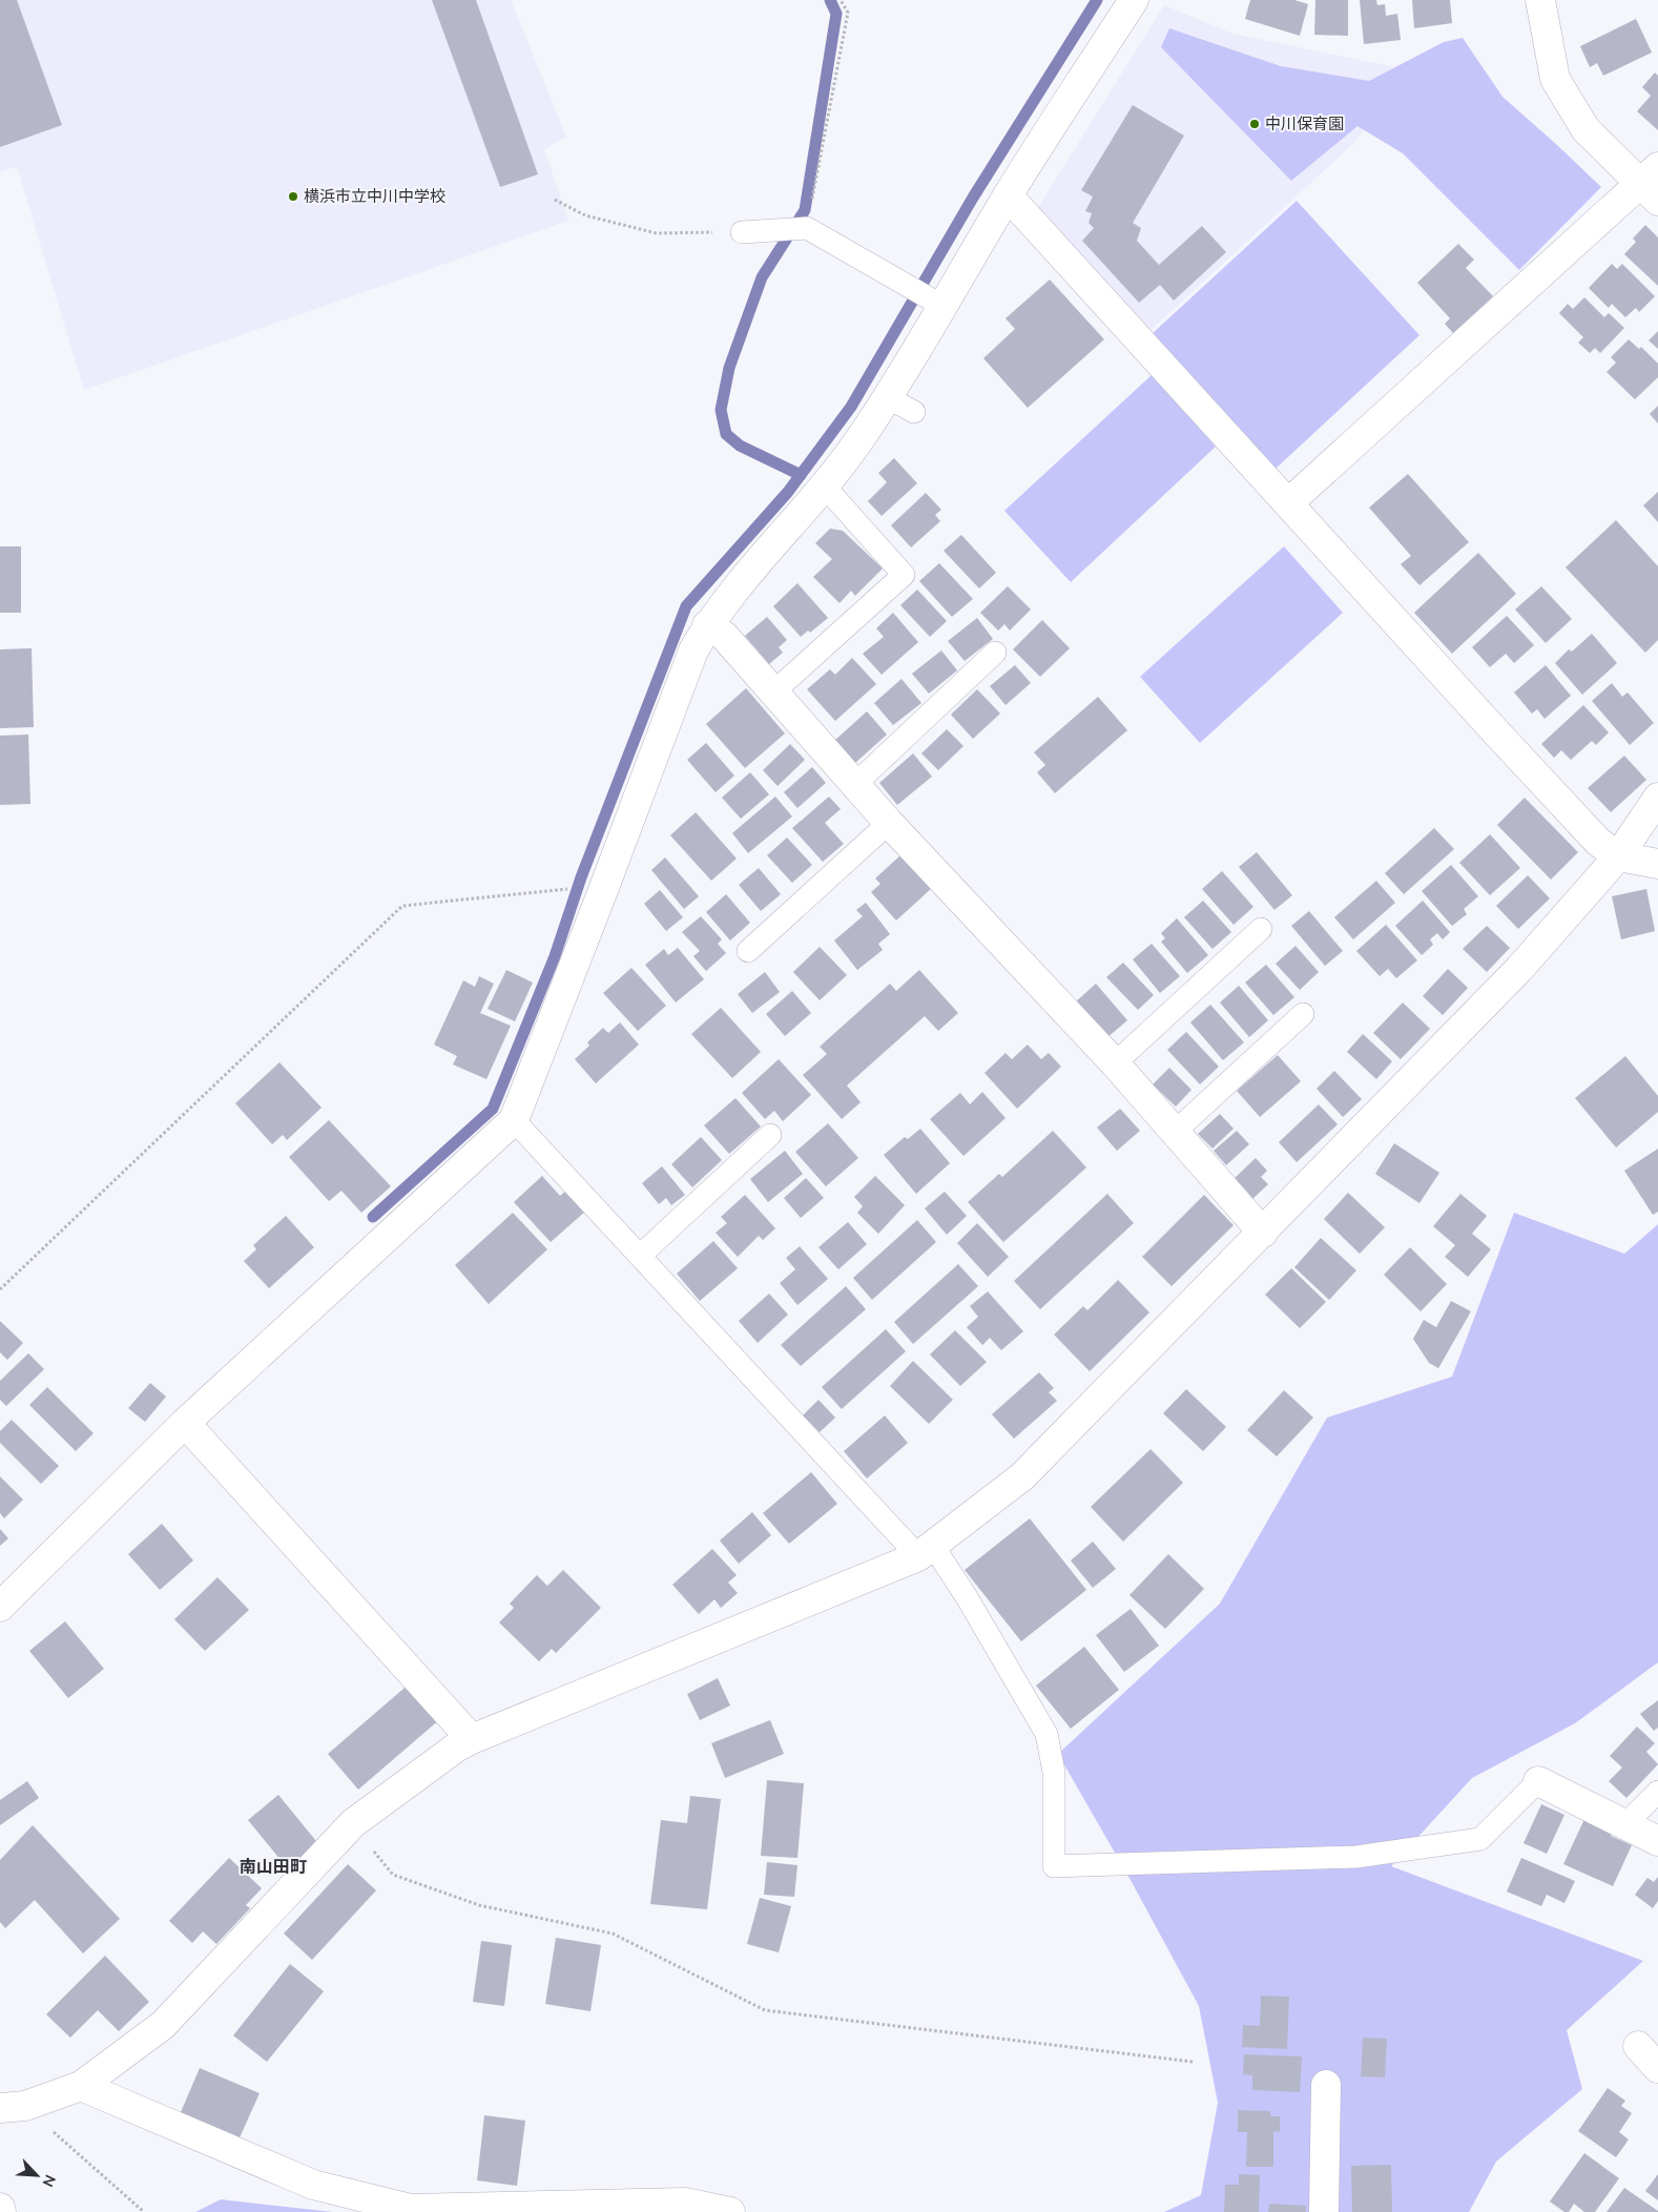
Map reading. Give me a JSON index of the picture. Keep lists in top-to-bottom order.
{
  "districts": ["南山田町"],
  "places": ["中川保育園", "横浜市立中川中学校"],
  "north": "bottom right"
}
